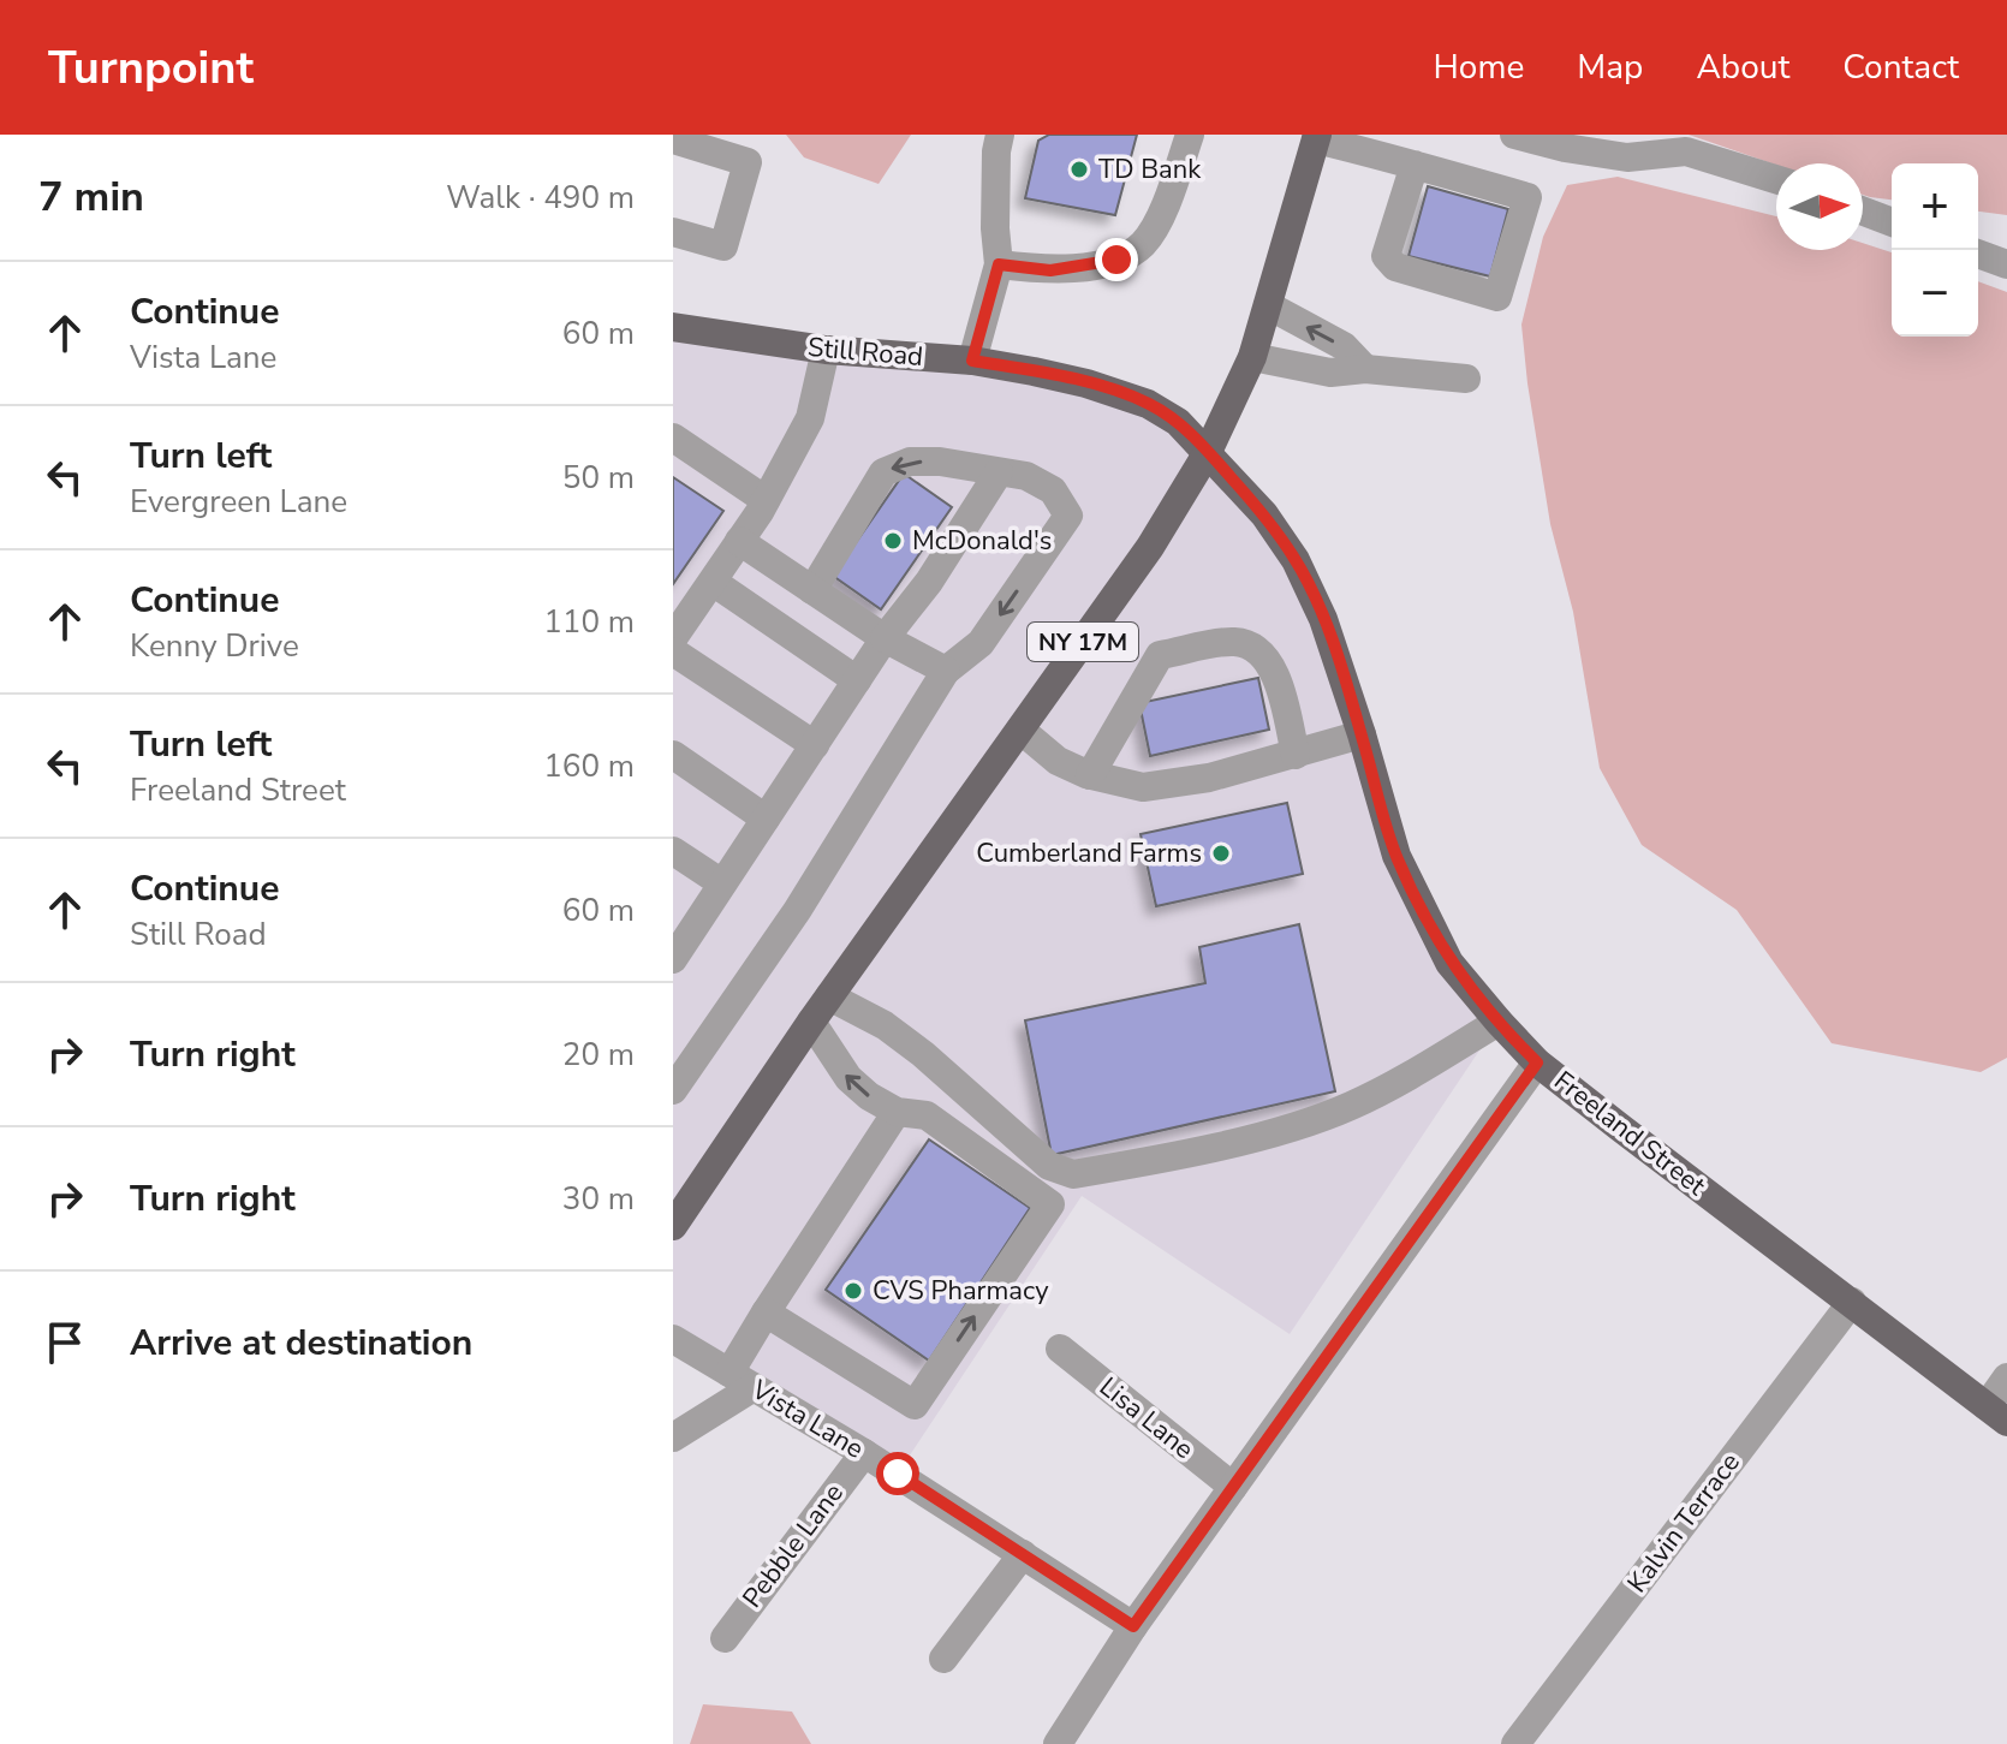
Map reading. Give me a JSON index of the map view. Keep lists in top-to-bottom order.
{
  "streets": {
    "main road": ["Still Road", "NY 17M", "Freeland Street"],
    "street": [
      "Lisa Lane",
      "Vista Lane",
      "Kalvin Terrace",
      "Pebble Lane"
    ]
  },
  "crossings": [
    ["Still Road", "NY 17M"],
    ["Still Road", "Freeland Street"],
    ["NY 17M", "Freeland Street"],
    ["Freeland Street", "Kalvin Terrace"],
    ["Vista Lane", "Pebble Lane"]
  ],
  "places": [
    "TD Bank",
    "McDonald's",
    "Cumberland Farms",
    "CVS Pharmacy"
  ],
  "north": "right",
  "page": {
    "header": "Turnpoint",
    "nav": [
      "Home",
      "Map",
      "About",
      "Contact"
    ],
    "heading": ["7 min", "Walk · 490 m"],
    "map_buttons": ["+", "−"],
    "list": [
      ["Continue", "Vista Lane", "60 m"],
      ["Turn left", "Evergreen Lane", "50 m"],
      ["Continue", "Kenny Drive", "110 m"],
      ["Turn left", "Freeland Street", "160 m"],
      ["Continue", "Still Road", "60 m"],
      ["Turn right", "20 m"],
      ["Turn right", "30 m"],
      "Arrive at destination"
    ]
  }
}
